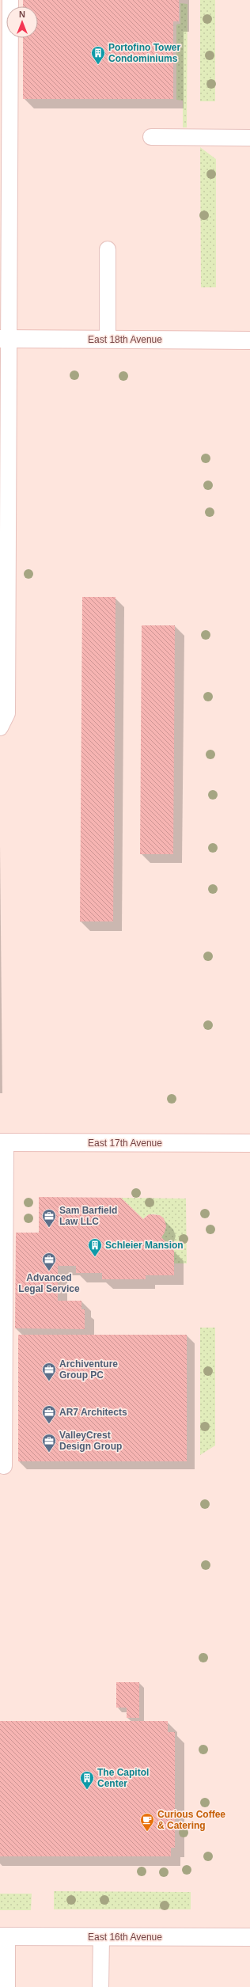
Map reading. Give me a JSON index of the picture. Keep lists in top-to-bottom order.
{
  "streets": {
    "main road": ["East 18th Avenue", "East 17th Avenue", "East 16th Avenue"]
  },
  "places": {
    "building": ["Portofino Tower Condominiums", "Schleier Mansion", "The Capitol Center"],
    "office": [
      "Sam Barfield Law LLC",
      "Advanced Legal Service",
      "Archiventure Group PC",
      "AR7 Architects",
      "ValleyCrest Design Group"
    ],
    "cafe": ["Curious Coffee & Catering"]
  },
  "north": "top"
}
